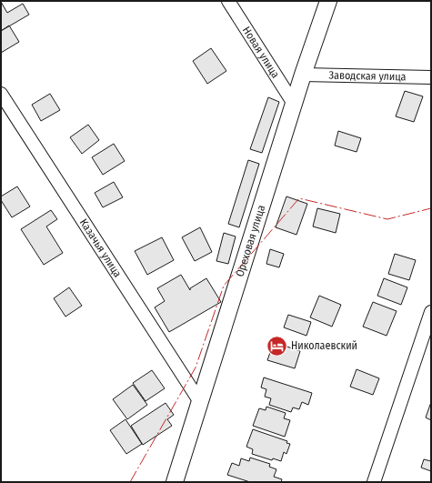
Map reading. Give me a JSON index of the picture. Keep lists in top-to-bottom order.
{
  "streets": {
    "main road": ["Ореховая улица"],
    "street": ["Новая улица", "Заводская улица", "Казачья улица"]
  },
  "crossings": [
    ["Новая улица", "Ореховая улица"],
    ["Заводская улица", "Ореховая улица"],
    ["Ореховая улица", "Казачья улица"]
  ],
  "places": {
    "hotel": ["Николаевский"]
  }
}
